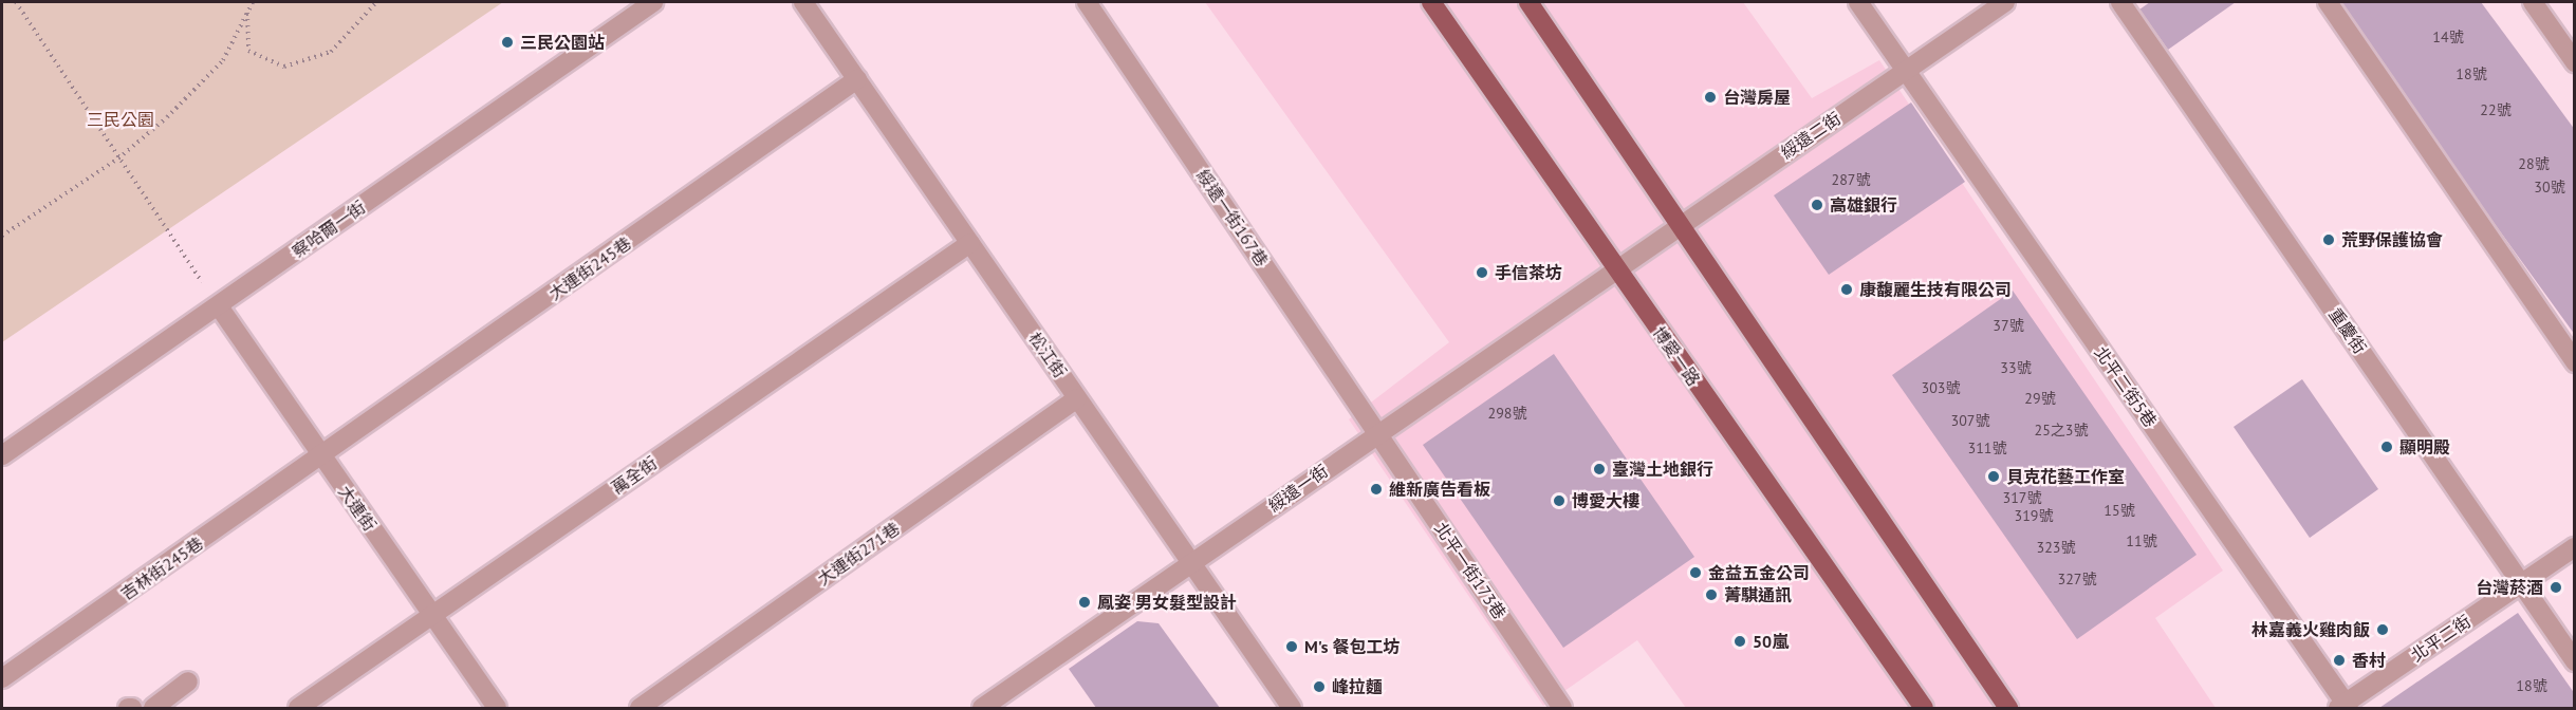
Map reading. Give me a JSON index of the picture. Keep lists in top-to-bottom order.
{
  "streets": {
    "main road": ["博愛一路"],
    "street": [
      "綏遠二街",
      "綏遠一街167巷",
      "察哈爾一街",
      "大連街245巷",
      "重慶街",
      "松江街",
      "北平二街5巷",
      "萬全街",
      "綏遠一街",
      "大連街",
      "大連街271巷",
      "吉林街245巷",
      "北平一街173巷",
      "北平二街"
    ]
  },
  "crossings": [
    ["綏遠二街", "博愛一路"],
    ["綏遠二街", "北平二街5巷"],
    ["綏遠二街", "綏遠一街"],
    ["綏遠一街167巷", "綏遠一街"],
    ["綏遠一街167巷", "北平一街173巷"],
    ["察哈爾一街", "大連街"],
    ["大連街245巷", "松江街"],
    ["大連街245巷", "大連街"],
    ["大連街245巷", "吉林街245巷"],
    ["重慶街", "北平二街"],
    ["松江街", "萬全街"],
    ["松江街", "綏遠一街"],
    ["松江街", "大連街271巷"],
    ["博愛一路", "綏遠一街"],
    ["北平二街5巷", "北平二街"],
    ["萬全街", "大連街"],
    ["綏遠一街", "北平一街173巷"],
    ["大連街", "吉林街245巷"]
  ],
  "parks": ["三民公園"],
  "places": [
    "三民公園站",
    "台灣房屋",
    "高雄銀行",
    "荒野保護協會",
    "手信茶坊",
    "康馥麗生技有限公司",
    "顯明殿",
    "臺灣土地銀行",
    "貝克花藝工作室",
    "維新廣告看板",
    "博愛大樓",
    "金益五金公司",
    "台灣菸酒",
    "菁騏通訊",
    "鳳姿 男女髮型設計",
    "林嘉義火雞肉飯",
    "50嵐",
    "M's 餐包工坊",
    "香村",
    "峰拉麵"
  ],
  "house_numbers": [
    "14號",
    "18號",
    "22號",
    "28號",
    "287號",
    "30號",
    "37號",
    "33號",
    "303號",
    "29號",
    "298號",
    "307號",
    "25之3號",
    "311號",
    "317號",
    "15號",
    "319號",
    "11號",
    "323號",
    "327號",
    "18號"
  ]
}
